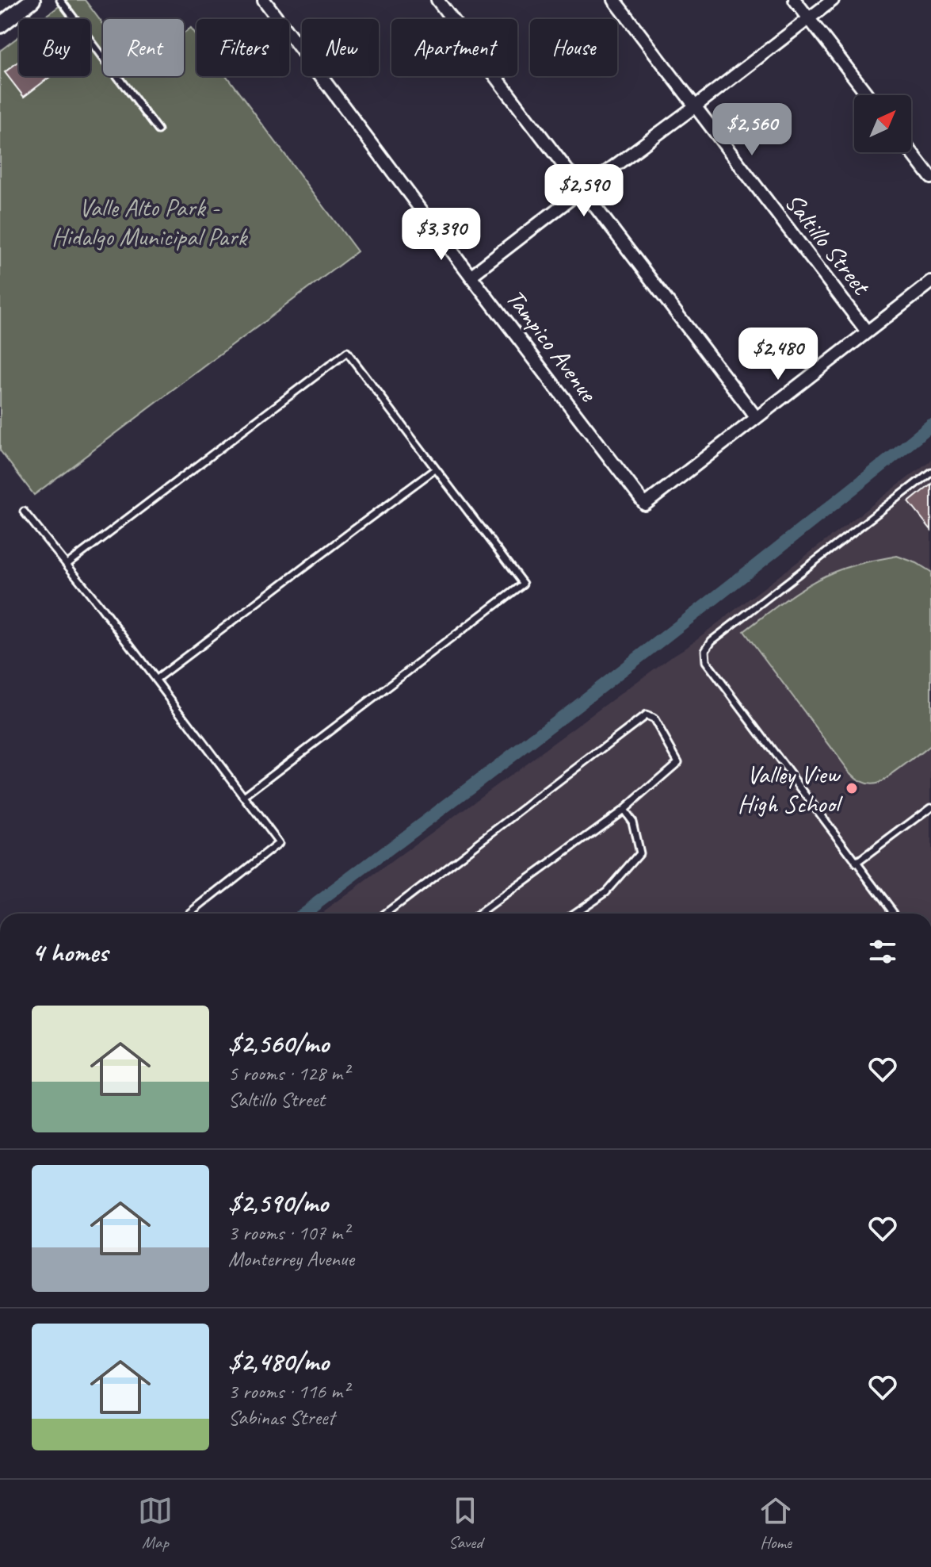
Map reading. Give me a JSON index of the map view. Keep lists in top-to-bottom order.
{
  "streets": {
    "street": ["Saltillo Street", "Tampico Avenue"]
  },
  "parks": ["Valle Alto Park - Hidalgo Municipal Park"],
  "places": ["Valley View High School"],
  "north": "top right",
  "page": {
    "chip": [
      "Buy",
      "Rent",
      "Filters",
      "New",
      "Apartment",
      "House"
    ],
    "price": [
      "$2,560",
      "$2,590",
      "$3,390",
      "$2,480"
    ],
    "heading": "4 homes",
    "list": [
      {
        "name": "$2,560/mo",
        "note": "5 rooms · 128 m² · Saltillo Street"
      },
      {
        "name": "$2,590/mo",
        "note": "3 rooms · 107 m² · Monterrey Avenue"
      },
      {
        "name": "$2,480/mo",
        "note": "3 rooms · 116 m² · Sabinas Street"
      }
    ],
    "tabs": ["Map", "Saved", "Home"]
  }
}
